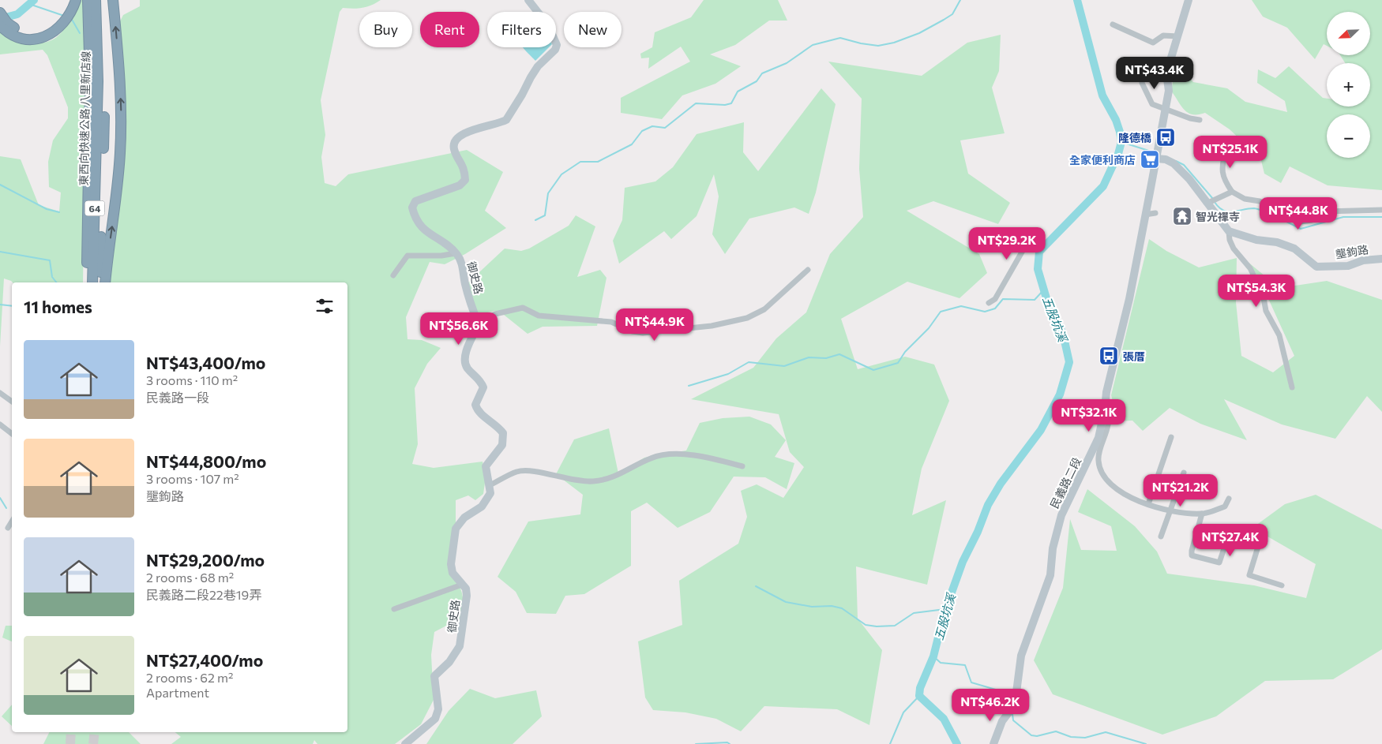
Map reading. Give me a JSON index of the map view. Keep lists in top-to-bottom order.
{
  "streets": {
    "highway": ["東西向快速公路 八里新店線", "64"],
    "street": ["壟鉤路", "御史路", "民義路二段"]
  },
  "water": ["五股坑溪"],
  "places": {
    "bus stop": ["隆德橋", "張厝"],
    "supermarket": ["全家便利商店"],
    "temple": ["智光禪寺"]
  },
  "north": "bottom left",
  "page": {
    "map_buttons": ["+", "−"],
    "chip": [
      "Buy",
      "Rent",
      "Filters",
      "New"
    ],
    "price": [
      "NT$43.4K",
      "NT$25.1K",
      "NT$44.8K",
      "NT$29.2K",
      "NT$54.3K",
      "NT$44.9K",
      "NT$56.6K",
      "NT$32.1K",
      "NT$21.2K",
      "NT$27.4K",
      "NT$46.2K"
    ],
    "heading": "11 homes",
    "list": [
      {
        "name": "NT$43,400/mo",
        "note": "3 rooms · 110 m² · 民義路一段"
      },
      {
        "name": "NT$44,800/mo",
        "note": "3 rooms · 107 m² · 壟鉤路"
      },
      {
        "name": "NT$29,200/mo",
        "note": "2 rooms · 68 m² · 民義路二段22巷19弄"
      },
      {
        "name": "NT$27,400/mo",
        "note": "2 rooms · 62 m² · Apartment"
      }
    ]
  }
}
